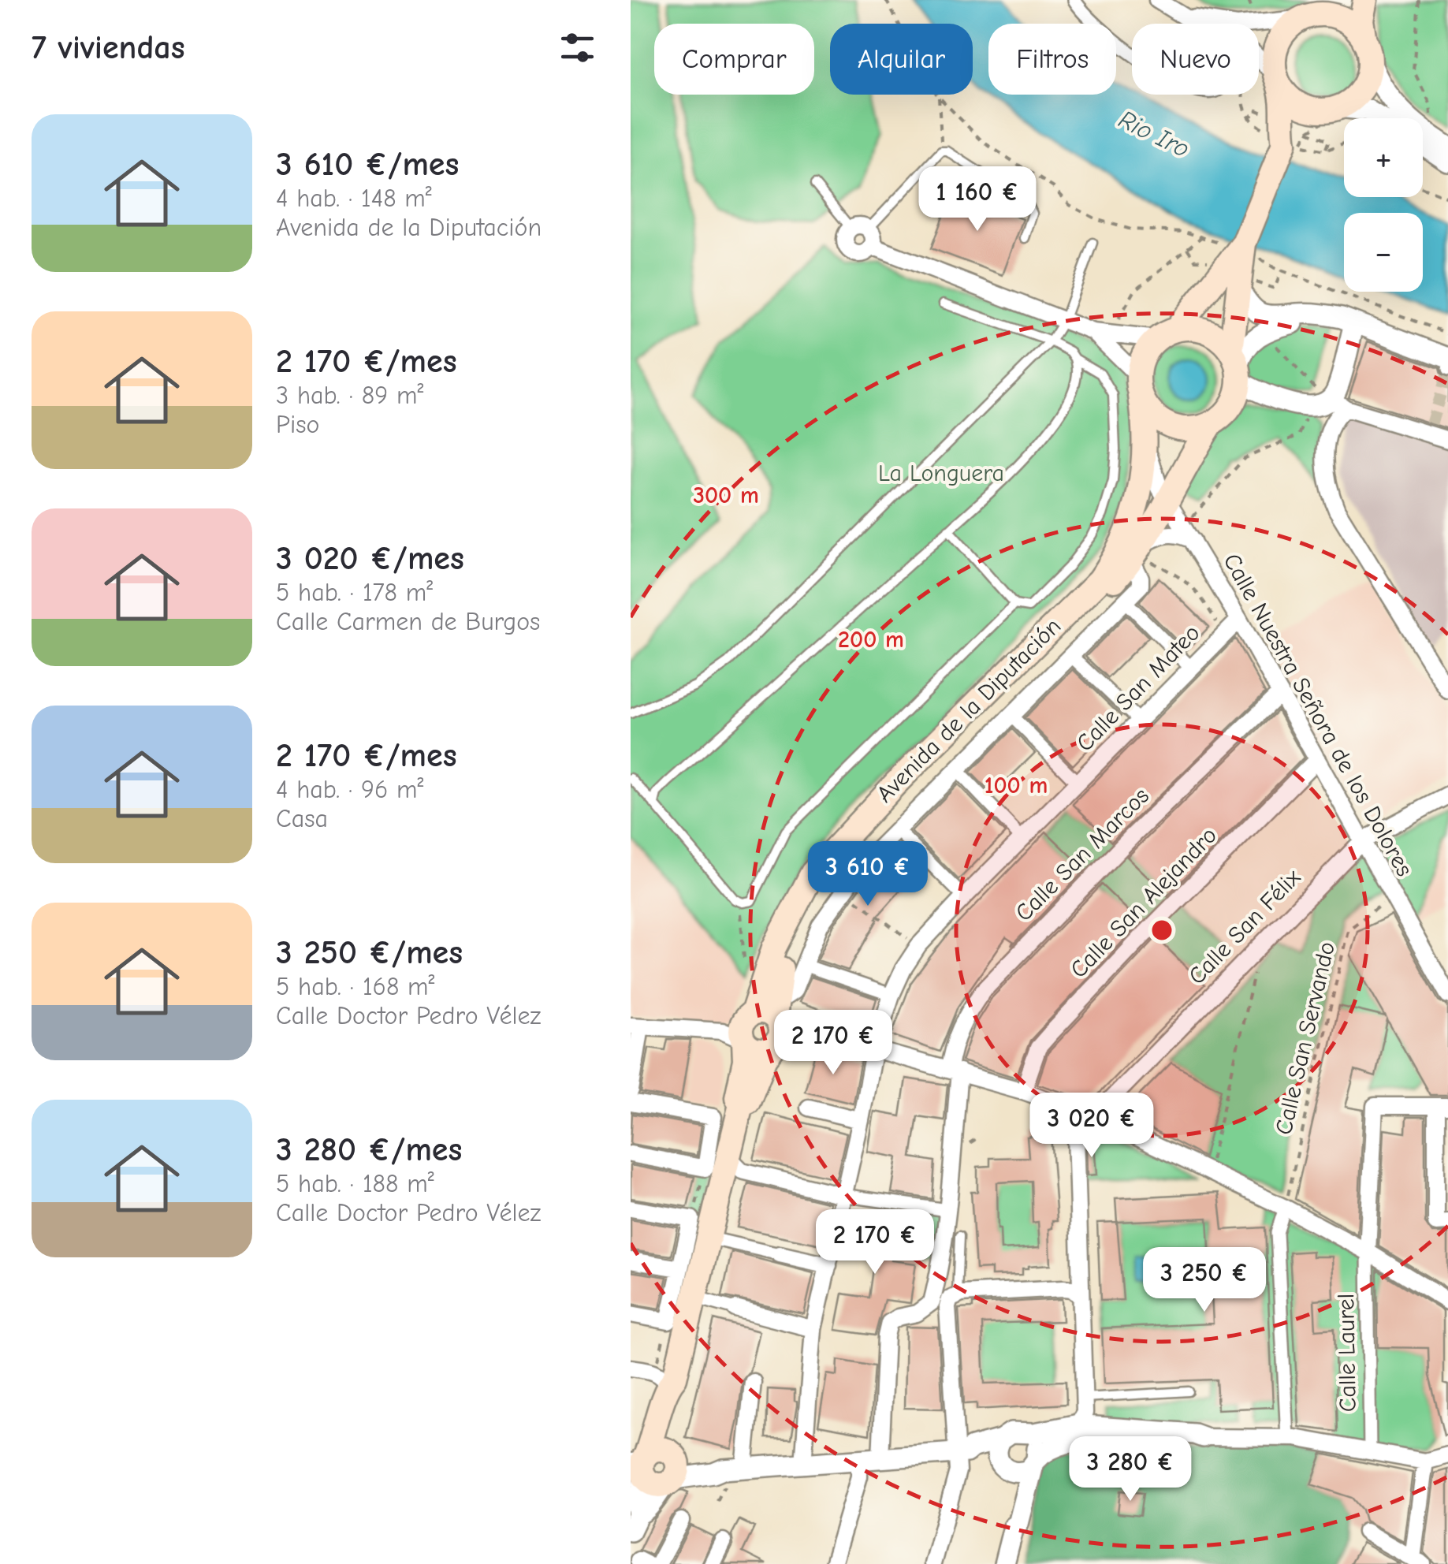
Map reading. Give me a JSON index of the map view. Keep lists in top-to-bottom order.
{
  "streets": {
    "main road": ["Avenida de la Diputación"],
    "street": [
      "Calle San Mateo",
      "Calle Nuestra Señora de los Dolores",
      "Calle San Marcos",
      "Calle San Alejandro",
      "Calle San Félix",
      "Calle Laurel"
    ],
    "path": ["Calle San Servando"]
  },
  "crossings": [
    ["Calle San Mateo", "Calle Nuestra Señora de los Dolores"],
    ["Avenida de la Diputación", "Calle Nuestra Señora de los Dolores"],
    ["Calle Nuestra Señora de los Dolores", "Calle San Marcos"],
    ["Calle Nuestra Señora de los Dolores", "Calle San Alejandro"],
    ["Calle Nuestra Señora de los Dolores", "Calle San Félix"],
    ["Calle Nuestra Señora de los Dolores", "Calle San Servando"]
  ],
  "water": ["Rio Iro"],
  "parks": ["La Longuera"],
  "page": {
    "heading": "7 viviendas",
    "chip": [
      "Comprar",
      "Alquilar",
      "Filtros",
      "Nuevo"
    ],
    "list": [
      {
        "name": "3 610 €/mes",
        "note": "4 hab. · 148 m² · Avenida de la Diputación"
      },
      {
        "name": "2 170 €/mes",
        "note": "3 hab. · 89 m² · Piso"
      },
      {
        "name": "3 020 €/mes",
        "note": "5 hab. · 178 m² · Calle Carmen de Burgos"
      },
      {
        "name": "2 170 €/mes",
        "note": "4 hab. · 96 m² · Casa"
      },
      {
        "name": "3 250 €/mes",
        "note": "5 hab. · 168 m² · Calle Doctor Pedro Vélez"
      },
      {
        "name": "3 280 €/mes",
        "note": "5 hab. · 188 m² · Calle Doctor Pedro Vélez"
      }
    ],
    "map_buttons": ["+", "−"],
    "price": [
      "1 160 €",
      "3 610 €",
      "2 170 €",
      "3 020 €",
      "2 170 €",
      "3 250 €",
      "3 280 €"
    ]
  },
  "rings": ["300 m", "200 m", "100 m"]
}
